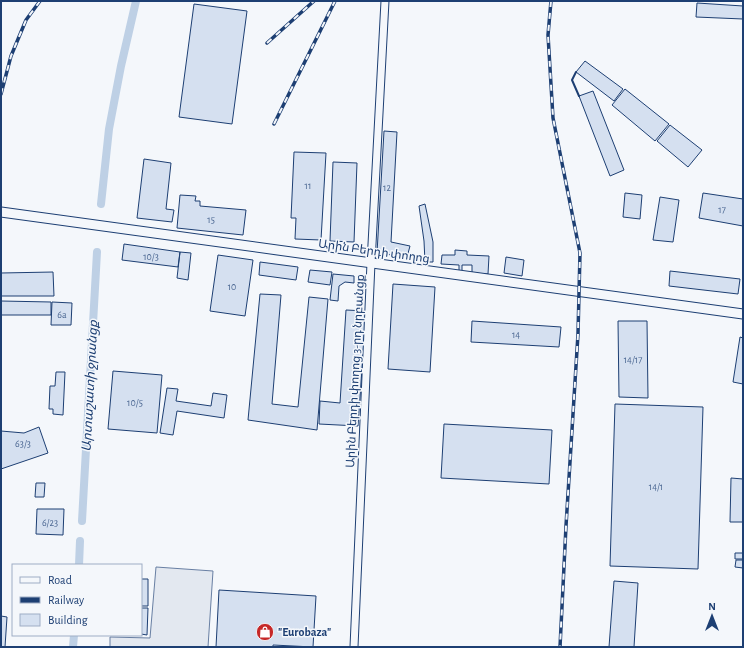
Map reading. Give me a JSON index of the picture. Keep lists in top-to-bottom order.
{
  "streets": {
    "street": ["Արին Բերդի փողոց", "Արին Բերդի փողոց 3-րդ նրբանցք"]
  },
  "crossings": [
    ["Արին Բերդի փողոց", "Արին Բերդի փողոց 3-րդ նրբանցք"]
  ],
  "water": ["Արտաշատի ջրանցք"],
  "places": {
    "shop": ["\"Eurobaza\""]
  },
  "house_numbers": [
    "11",
    "12",
    "17",
    "15",
    "10/3",
    "10",
    "6a",
    "14",
    "14/17",
    "10/5",
    "63/3",
    "14/1",
    "6/23"
  ],
  "legend": ["Road", "Railway", "Building"],
  "north": "top"
}
